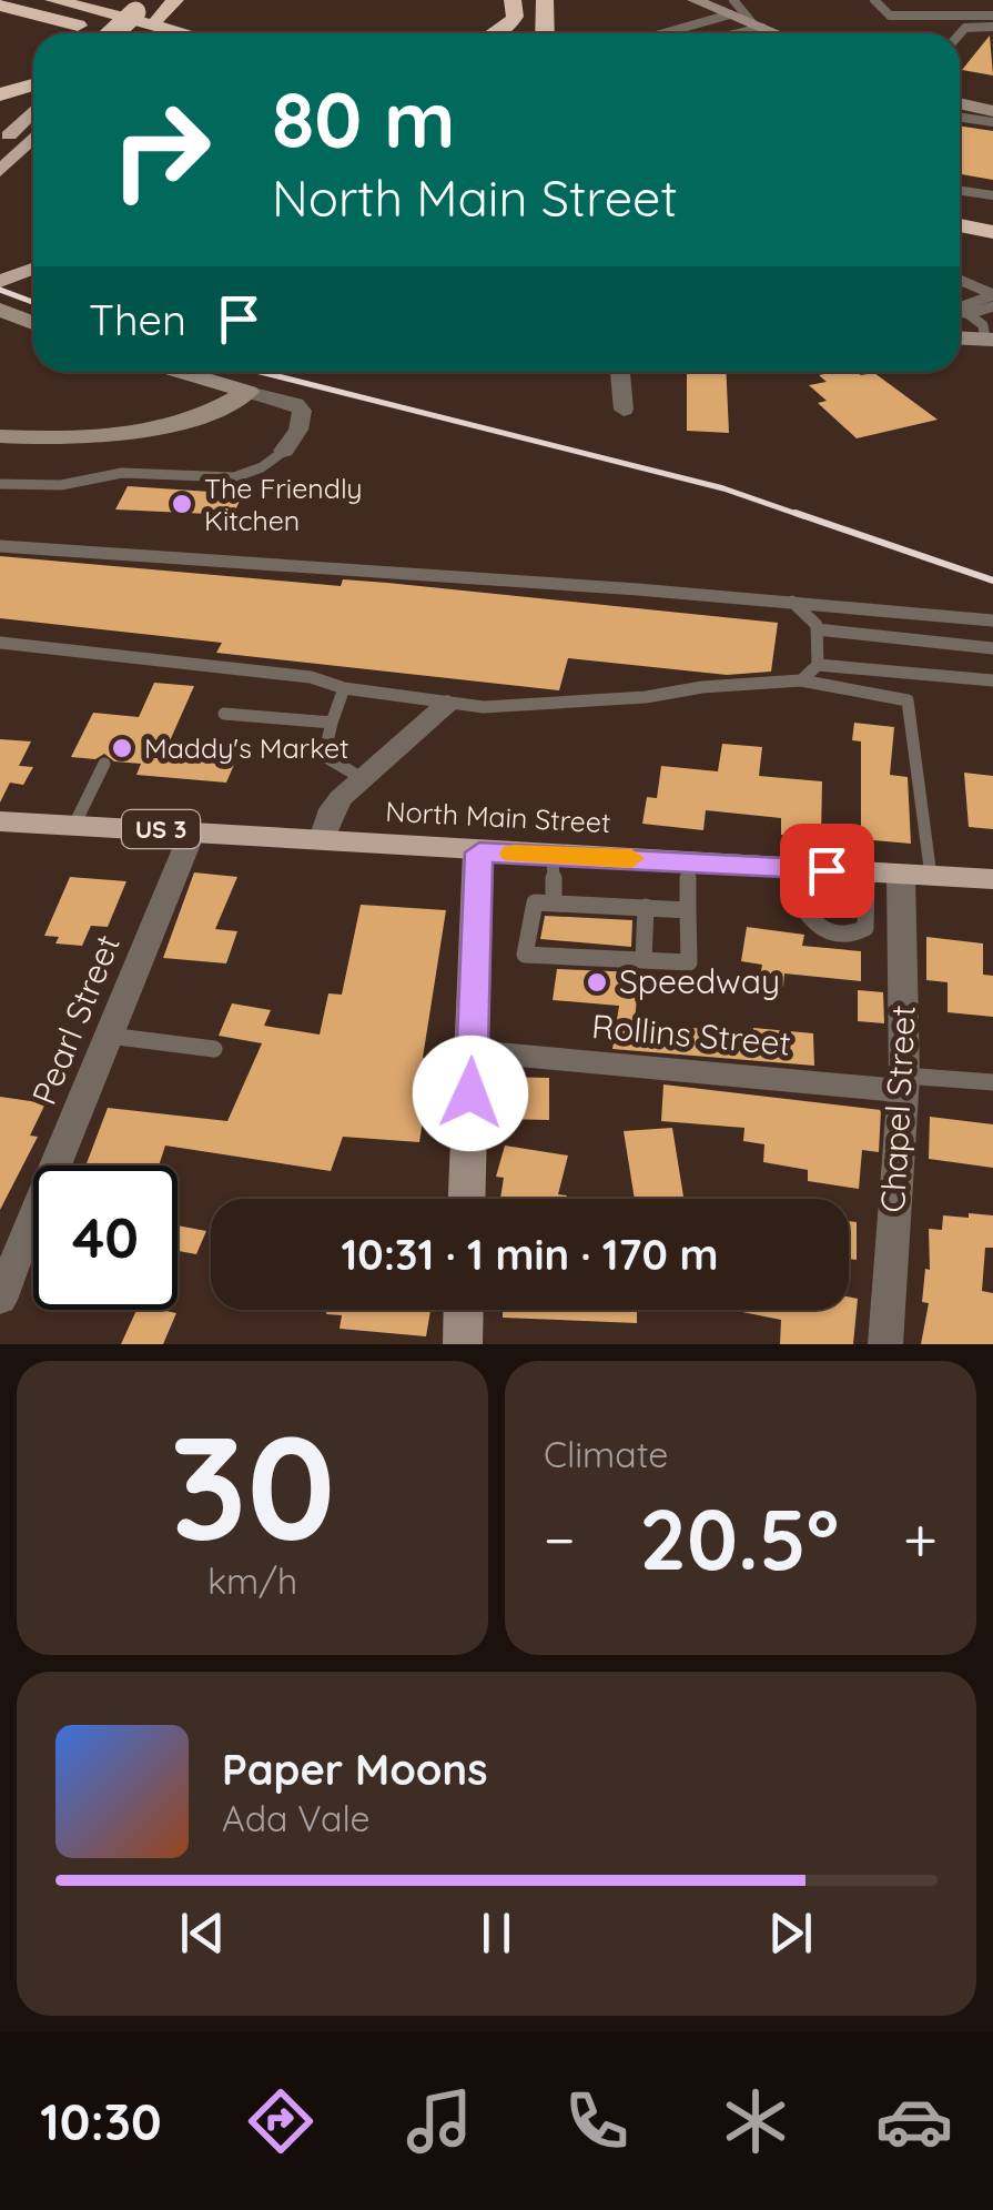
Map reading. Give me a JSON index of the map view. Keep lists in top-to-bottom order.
{
  "streets": {
    "main road": ["North Main Street", "US 3"],
    "street": ["Pearl Street", "Rollins Street", "Chapel Street"]
  },
  "crossings": [
    ["North Main Street", "Pearl Street"],
    ["North Main Street", "Chapel Street"],
    ["Rollins Street", "Chapel Street"]
  ],
  "places": ["The Friendly Kitchen", "Maddy's Market", "Speedway"],
  "page": {
    "turn": ["80 m", "North Main Street"],
    "then": "Then",
    "limit": "40",
    "trip": "10:31 · 1 min · 170 m",
    "tile": [
      ["30", "km/h"],
      "Climate"
    ],
    "heat": ["−", "20.5°", "+"],
    "song": ["Paper Moons", "Ada Vale"],
    "tabs": "10:30"
  }
}
